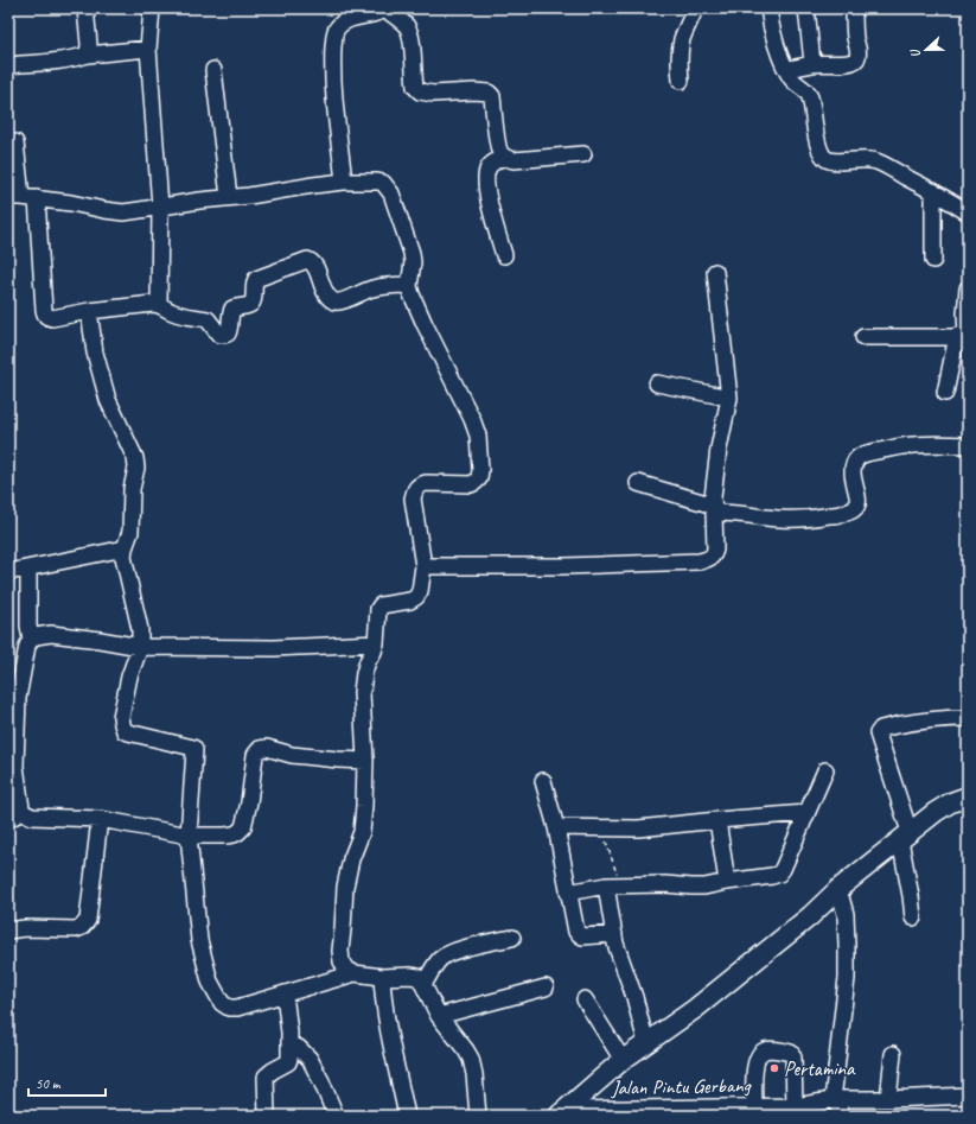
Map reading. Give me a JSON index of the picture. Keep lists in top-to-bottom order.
{
  "streets": {
    "street": ["Jalan Pintu Gerbang"]
  },
  "places": ["Pertamina"],
  "scale_bar": "50 m",
  "north": "left"
}
